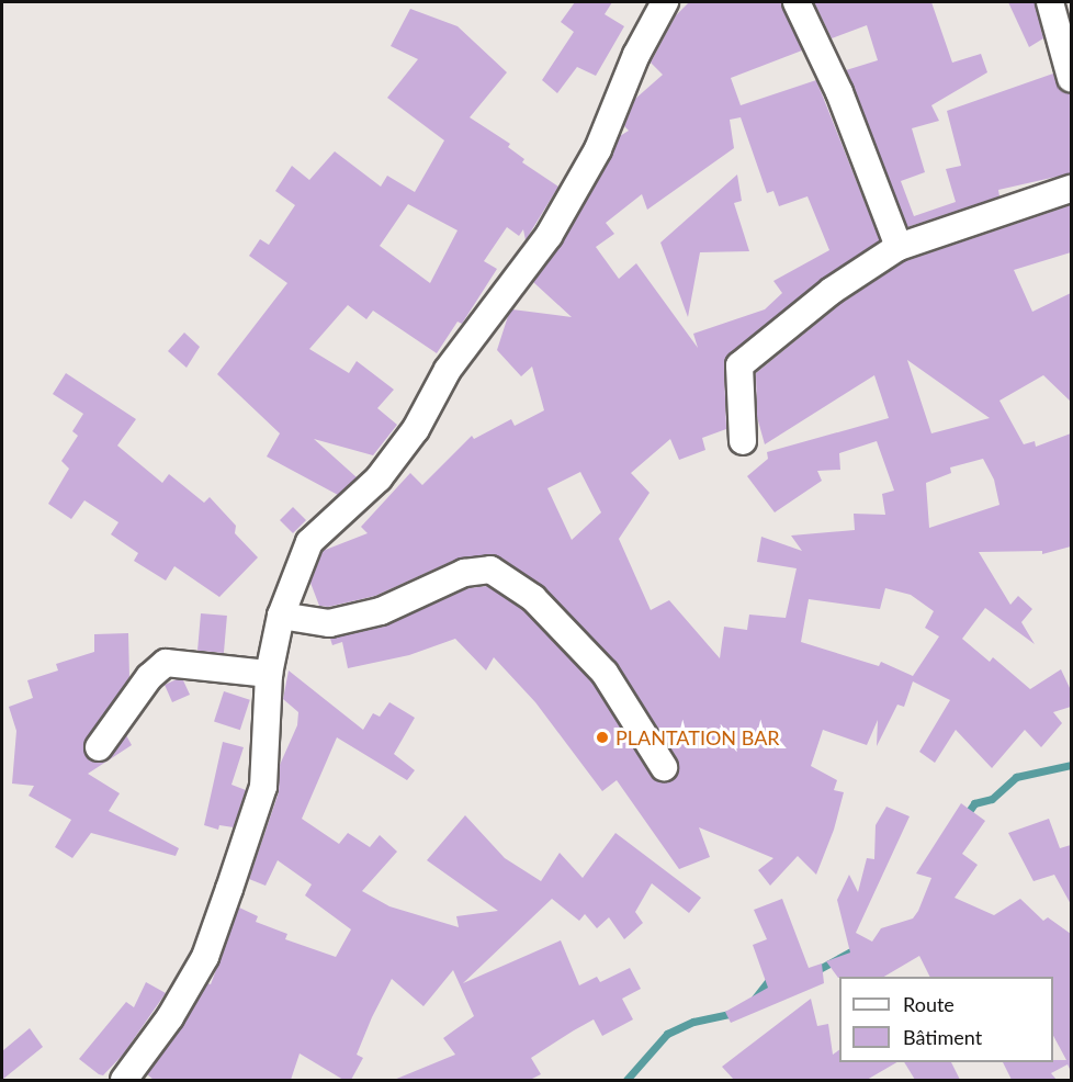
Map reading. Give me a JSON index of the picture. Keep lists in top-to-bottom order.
{
  "places": ["PLANTATION BAR"],
  "legend": ["Route", "Bâtiment"]
}
